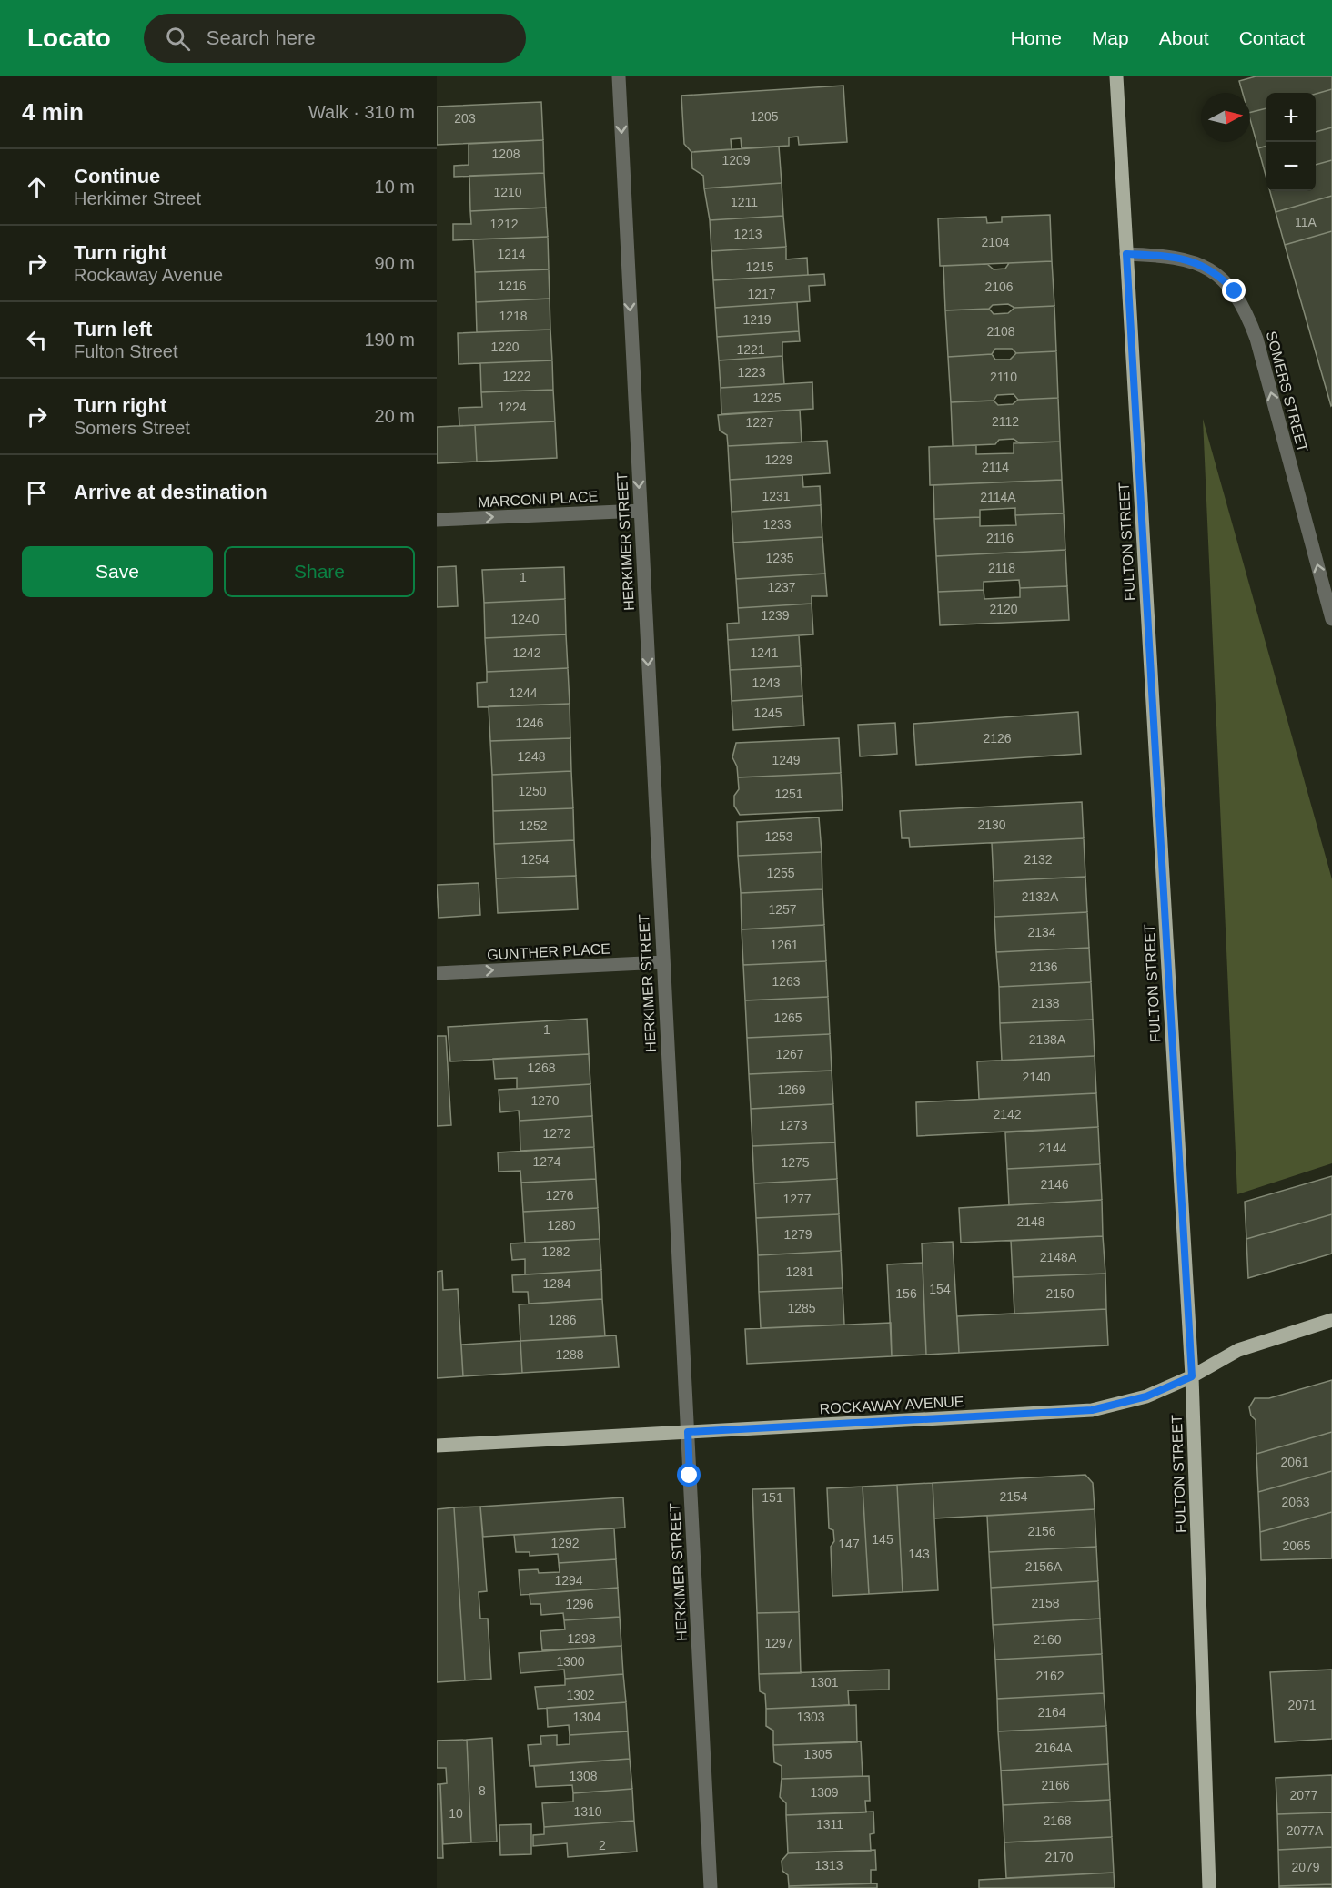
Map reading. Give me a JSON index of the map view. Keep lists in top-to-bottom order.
{
  "streets": {
    "main road": ["FULTON STREET", "ROCKAWAY AVENUE"],
    "street": [
      "SOMERS STREET",
      "MARCONI PLACE",
      "HERKIMER STREET",
      "GUNTHER PLACE"
    ]
  },
  "crossings": [
    ["SOMERS STREET", "FULTON STREET"],
    ["MARCONI PLACE", "HERKIMER STREET"],
    ["HERKIMER STREET", "GUNTHER PLACE"],
    ["HERKIMER STREET", "ROCKAWAY AVENUE"],
    ["FULTON STREET", "ROCKAWAY AVENUE"]
  ],
  "one_way": [
    "SOMERS STREET",
    "MARCONI PLACE",
    "HERKIMER STREET",
    "GUNTHER PLACE"
  ],
  "house_numbers": [
    "1205",
    "203",
    "1208",
    "1209",
    "1210",
    "1211",
    "11A",
    "1212",
    "1213",
    "2104",
    "1214",
    "1215",
    "1216",
    "2106",
    "1217",
    "1218",
    "1219",
    "2108",
    "1220",
    "1221",
    "1223",
    "1222",
    "2110",
    "1225",
    "1224",
    "2112",
    "1227",
    "1229",
    "2114",
    "1231",
    "2114A",
    "1233",
    "2116",
    "1235",
    "2118",
    "1",
    "1237",
    "2120",
    "1239",
    "1240",
    "1242",
    "1241",
    "1243",
    "1244",
    "1245",
    "1246",
    "2126",
    "1248",
    "1249",
    "1250",
    "1251",
    "2130",
    "1252",
    "1253",
    "1254",
    "2132",
    "1255",
    "2132A",
    "1257",
    "2134",
    "1261",
    "2136",
    "1263",
    "2138",
    "1265",
    "1",
    "2138A",
    "1267",
    "1268",
    "2140",
    "1269",
    "1270",
    "2142",
    "1273",
    "1272",
    "2144",
    "1274",
    "1275",
    "2146",
    "1276",
    "1277",
    "2148",
    "1280",
    "1279",
    "1282",
    "2148A",
    "1281",
    "1284",
    "154",
    "156",
    "2150",
    "1285",
    "1286",
    "1288",
    "2061",
    "2154",
    "151",
    "2063",
    "2156",
    "145",
    "1292",
    "147",
    "2065",
    "143",
    "2156A",
    "1294",
    "2158",
    "1296",
    "1298",
    "2160",
    "1297",
    "1300",
    "2162",
    "1301",
    "1302",
    "2071",
    "2164",
    "1304",
    "1303",
    "2164A",
    "1305",
    "1308",
    "2166",
    "8",
    "1309",
    "2077",
    "1310",
    "10",
    "2168",
    "1311",
    "2077A",
    "2",
    "2170",
    "1313",
    "2079"
  ],
  "north": "right",
  "page": {
    "header": "Locato",
    "search": "Search here",
    "nav": [
      "Home",
      "Map",
      "About",
      "Contact"
    ],
    "heading": ["4 min", "Walk · 310 m"],
    "map_buttons": ["+", "−"],
    "list": [
      ["Continue", "Herkimer Street", "10 m"],
      ["Turn right", "Rockaway Avenue", "90 m"],
      ["Turn left", "Fulton Street", "190 m"],
      ["Turn right", "Somers Street", "20 m"],
      "Arrive at destination"
    ],
    "buttons": ["Save", "Share"]
  }
}
